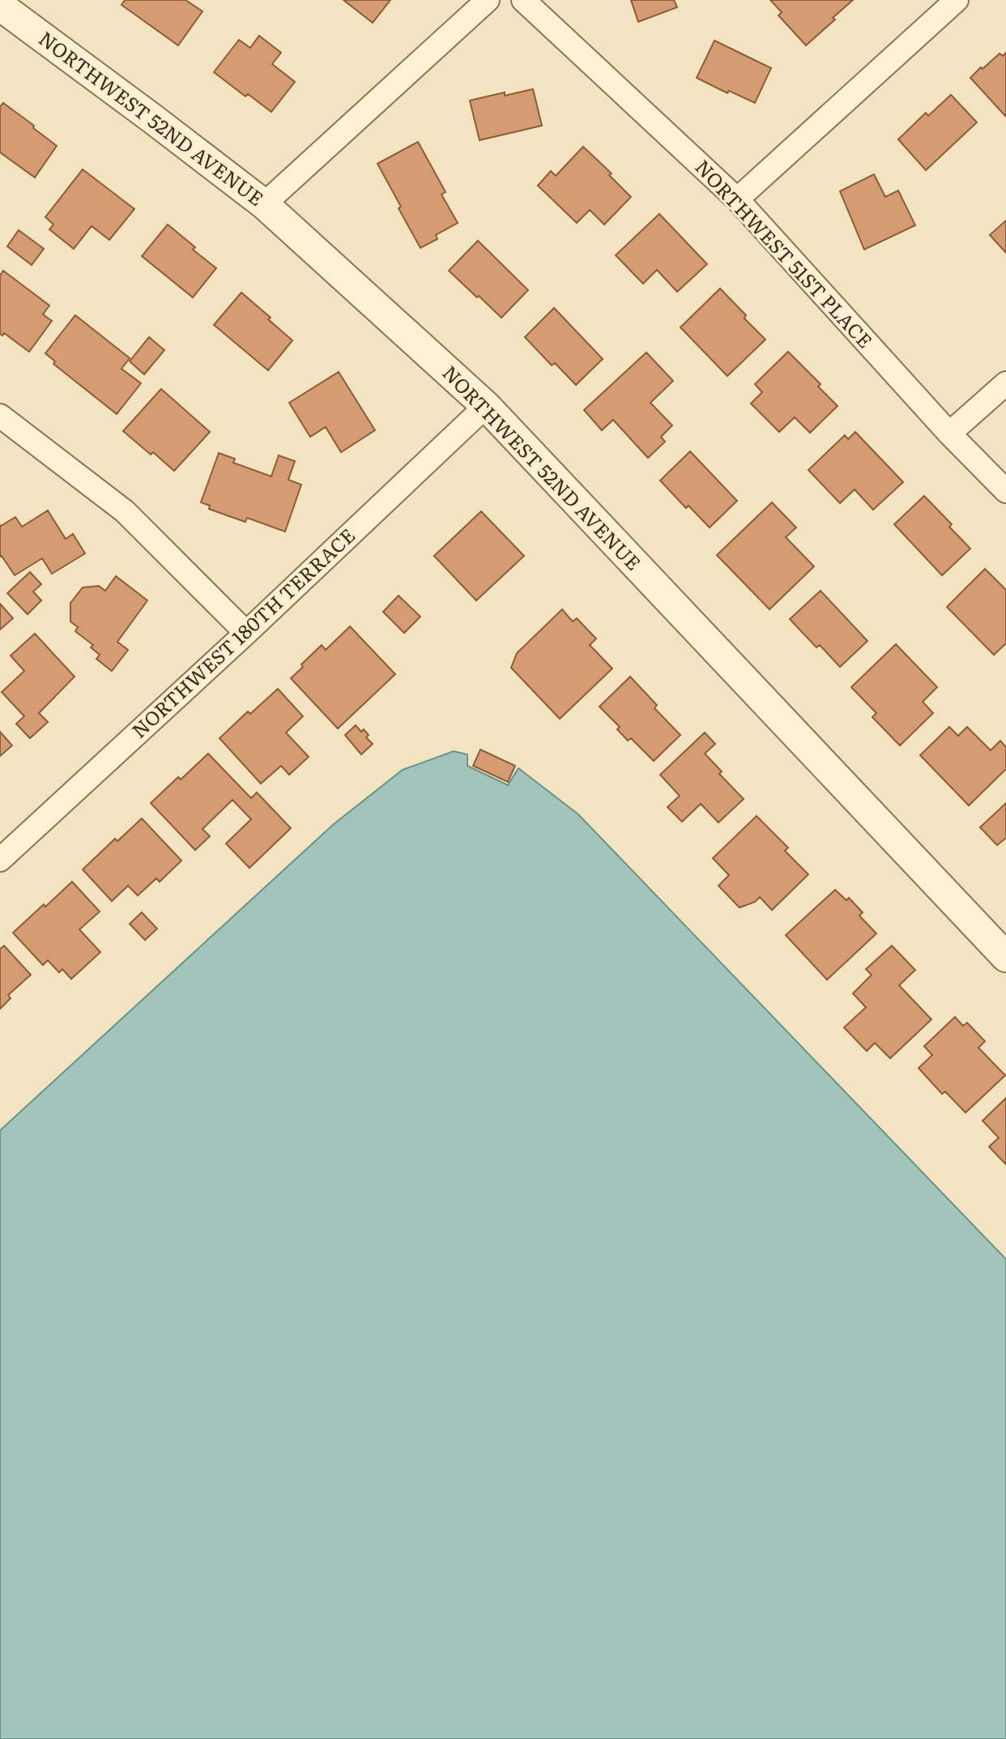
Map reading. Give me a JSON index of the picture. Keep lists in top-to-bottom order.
{
  "streets": {
    "street": ["NORTHWEST 52ND AVENUE", "NORTHWEST 51ST PLACE", "NORTHWEST 180TH TERRACE"]
  },
  "crossings": [
    ["NORTHWEST 52ND AVENUE", "NORTHWEST 180TH TERRACE"]
  ]
}
